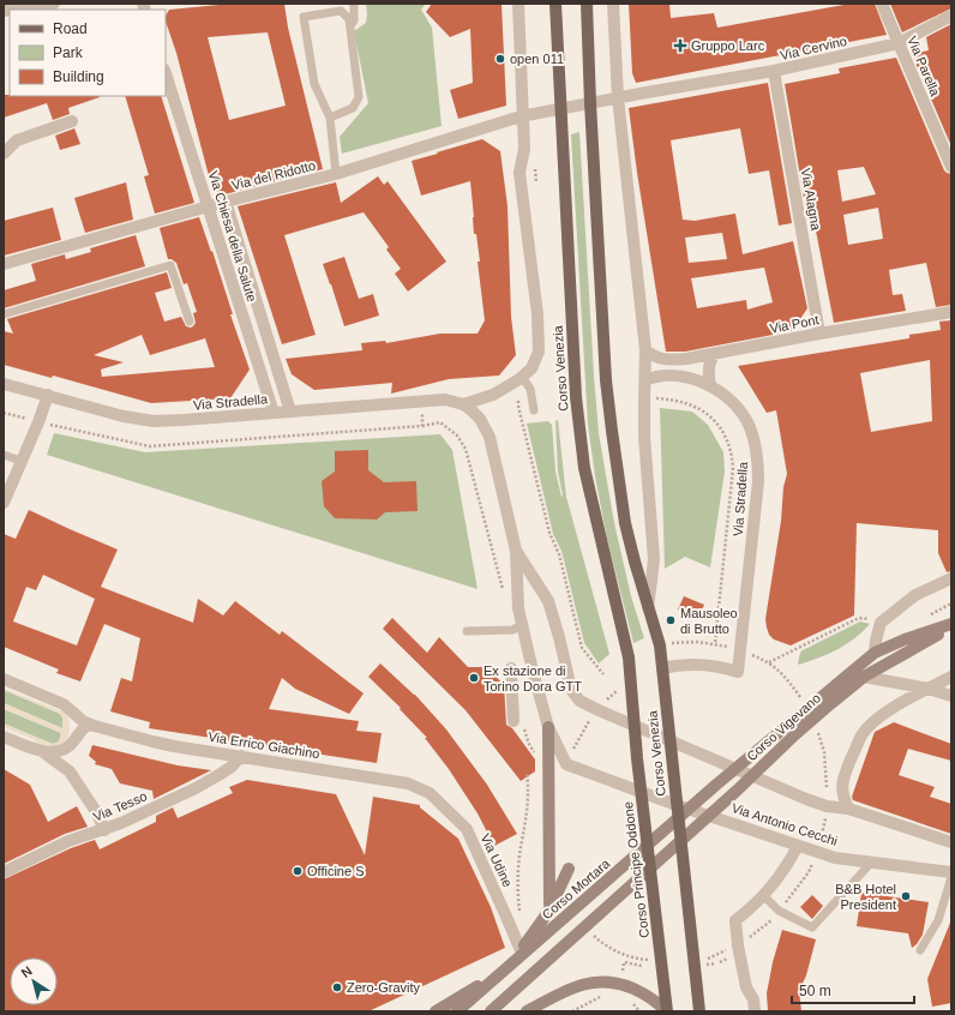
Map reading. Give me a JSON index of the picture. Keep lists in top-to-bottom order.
{
  "streets": {
    "main road": [
      "Corso Venezia",
      "Corso Vigevano",
      "Corso Principe Oddone",
      "Corso Mortara"
    ],
    "street": [
      "Via Cervino",
      "Via Parella",
      "Via del Ridotto",
      "Via Alagna",
      "Via Chiesa della Salute",
      "Via Pont",
      "Via Stradella",
      "Via Errico Giachino",
      "Via Tesso",
      "Via Antonio Cecchi",
      "Via Udine"
    ]
  },
  "crossings": [
    ["Via Cervino", "Via Parella"],
    ["Via Cervino", "Via del Ridotto"],
    ["Via Cervino", "Via Alagna"],
    ["Via Cervino", "Corso Venezia"],
    ["Via del Ridotto", "Via Chiesa della Salute"],
    ["Via del Ridotto", "Corso Venezia"],
    ["Via Alagna", "Via Pont"],
    ["Via Chiesa della Salute", "Via Stradella"],
    ["Via Pont", "Corso Venezia"],
    ["Corso Venezia", "Via Stradella"],
    ["Corso Venezia", "Corso Vigevano"],
    ["Corso Venezia", "Via Antonio Cecchi"],
    ["Corso Venezia", "Corso Principe Oddone"],
    ["Corso Venezia", "Corso Mortara"],
    ["Corso Vigevano", "Via Antonio Cecchi"],
    ["Corso Vigevano", "Corso Principe Oddone"],
    ["Corso Vigevano", "Corso Mortara"],
    ["Via Errico Giachino", "Via Tesso"],
    ["Via Errico Giachino", "Via Udine"],
    ["Via Antonio Cecchi", "Corso Principe Oddone"],
    ["Via Antonio Cecchi", "Corso Mortara"],
    ["Corso Principe Oddone", "Corso Mortara"]
  ],
  "places": {
    "health": ["Gruppo Larc"],
    "other": [
      "open 011",
      "Mausoleo di Brutto",
      "Ex stazione di Torino Dora GTT",
      "Officine S",
      "B&B Hotel President",
      "Zero-Gravity"
    ]
  },
  "legend": ["Road", "Park", "Building"],
  "scale_bar": "50 m",
  "north": "top left"
}
